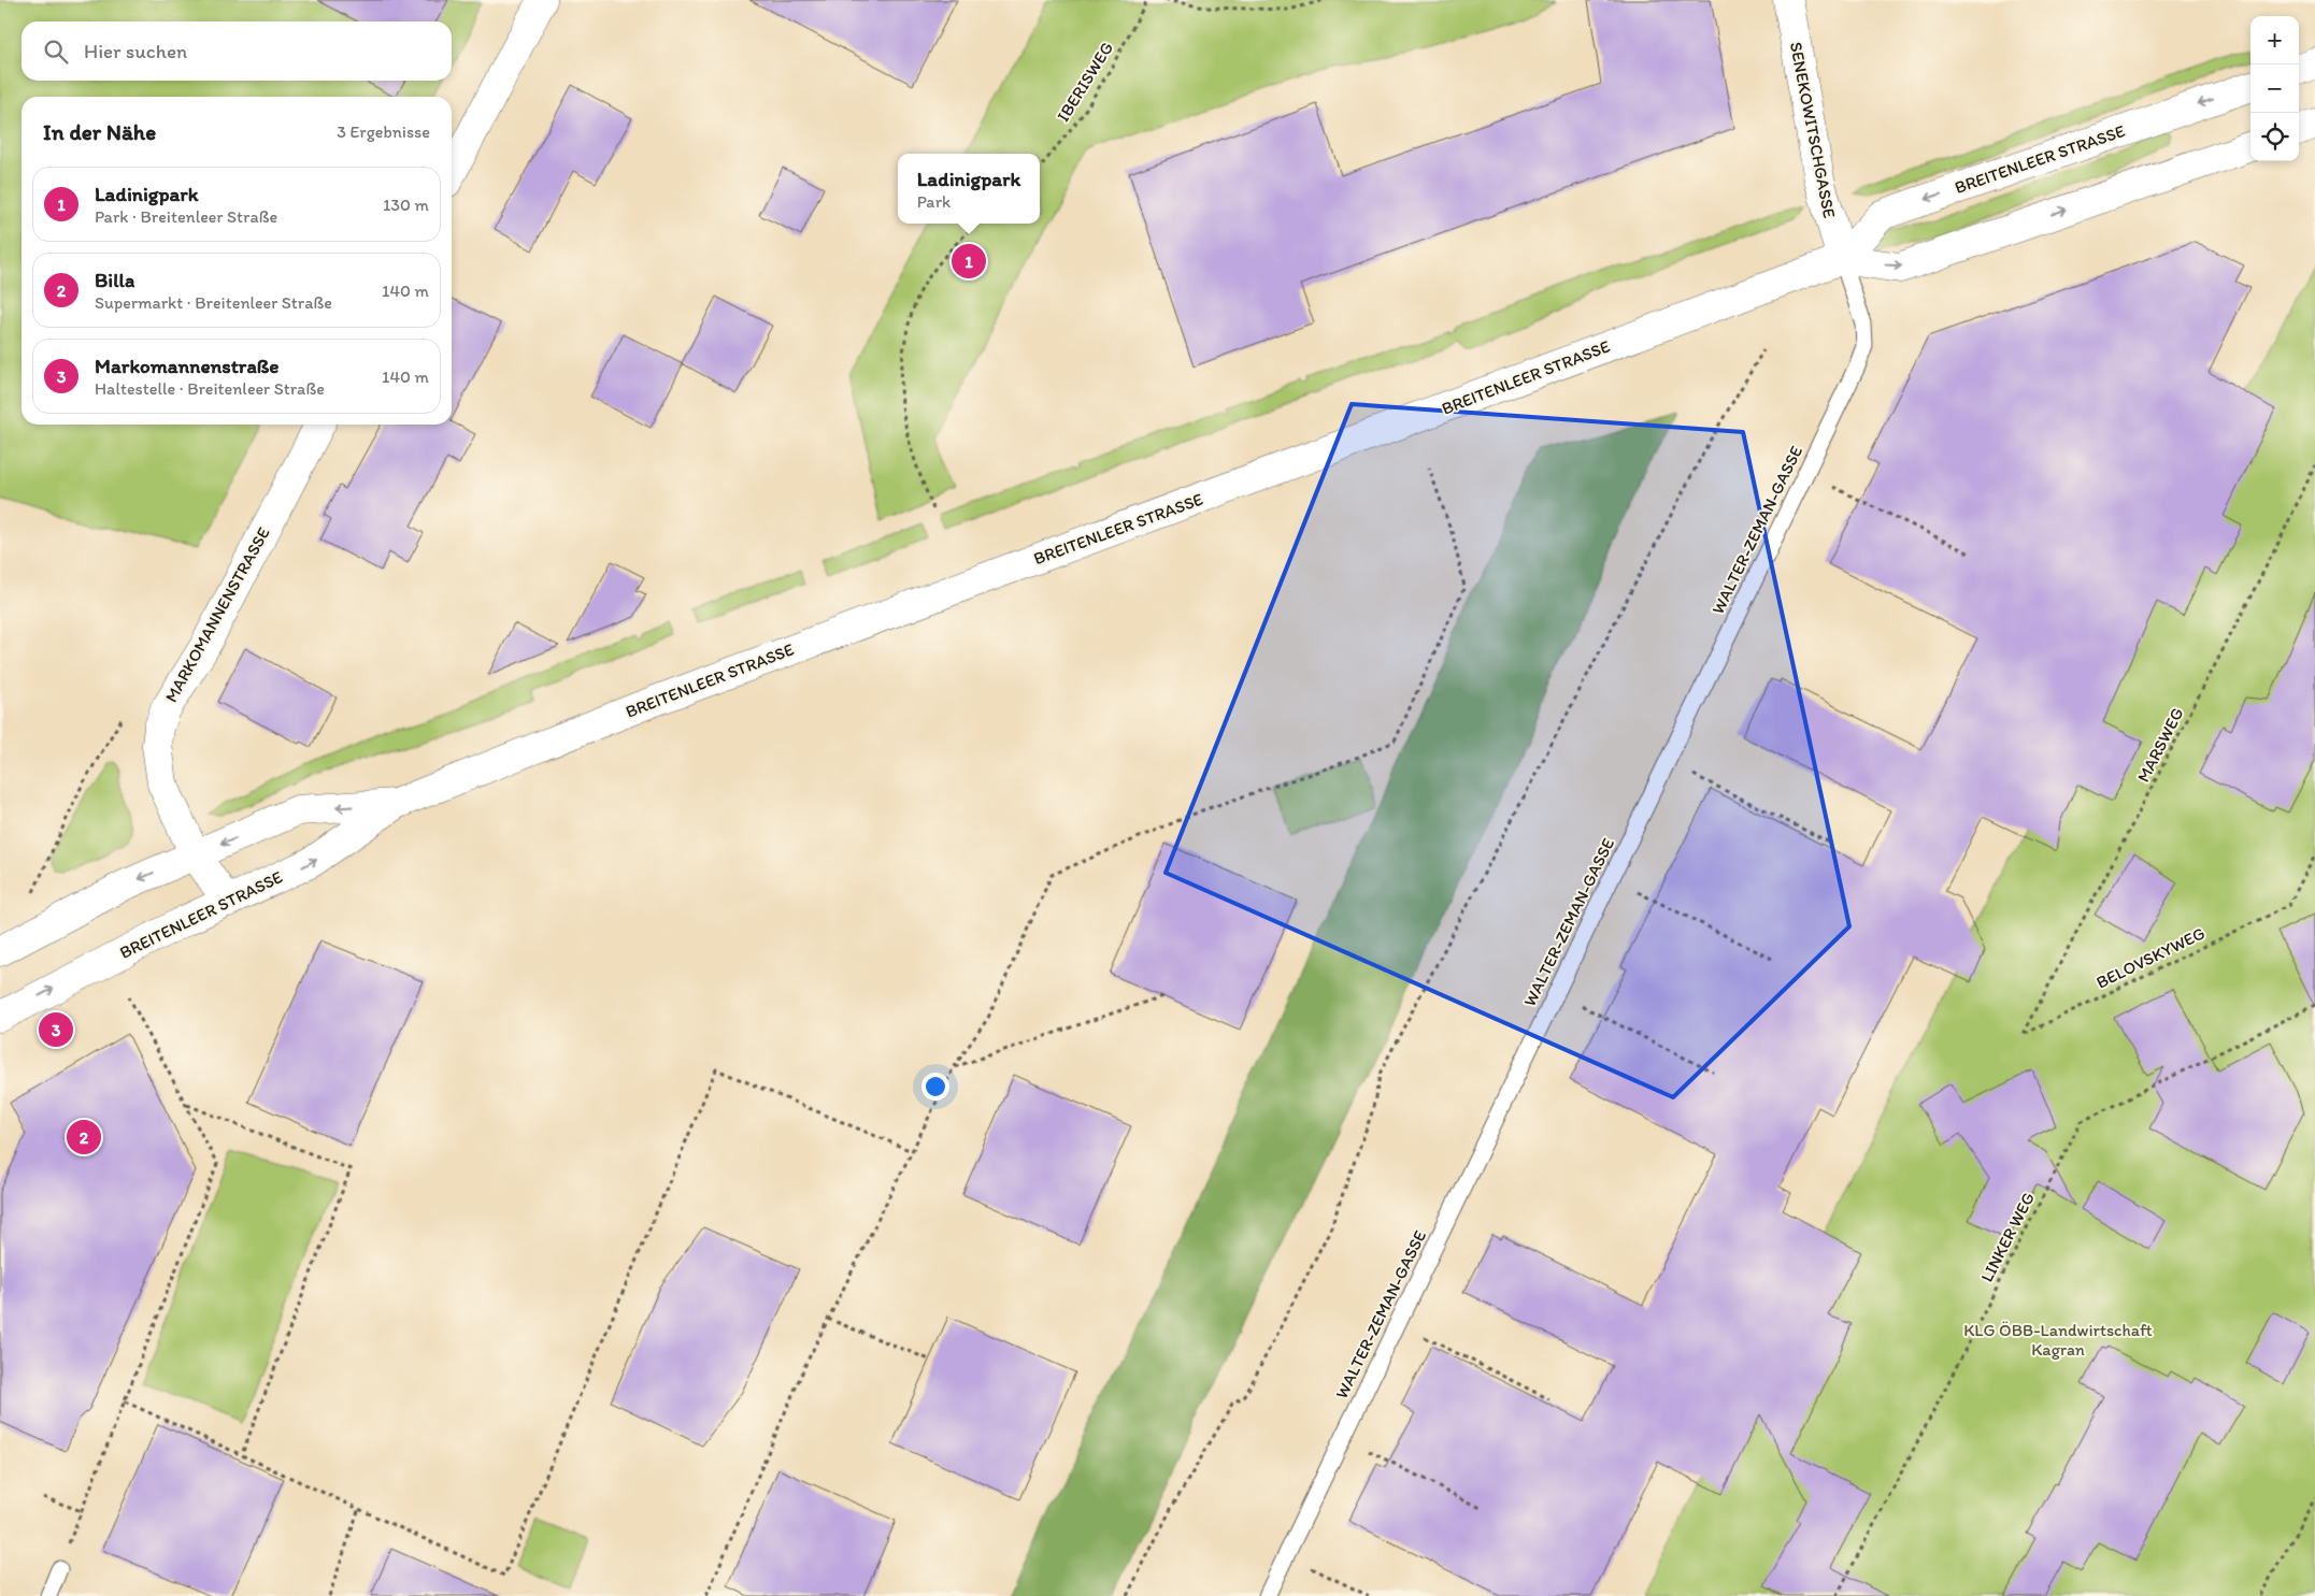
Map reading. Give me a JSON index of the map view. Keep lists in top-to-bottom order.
{
  "streets": {
    "main road": ["SENEKOWITSCHGASSE", "BREITENLEER STRASSE", "MARKOMANNENSTRASSE"],
    "lane": ["WALTER-ZEMAN-GASSE"],
    "path": [
      "IBERISWEG",
      "MARSWEG",
      "BELOVSKYWEG",
      "LINKER WEG"
    ]
  },
  "crossings": [
    ["SENEKOWITSCHGASSE", "BREITENLEER STRASSE"],
    ["SENEKOWITSCHGASSE", "WALTER-ZEMAN-GASSE"],
    ["BREITENLEER STRASSE", "WALTER-ZEMAN-GASSE"],
    ["BREITENLEER STRASSE", "MARKOMANNENSTRASSE"],
    ["MARSWEG", "BELOVSKYWEG"]
  ],
  "parks": ["KLG ÖBB-Landwirtschaft Kagran"],
  "page": {
    "map_buttons": ["+", "−"],
    "search": "Hier suchen",
    "heading": ["In der Nähe", "3 Ergebnisse"],
    "popup": ["Ladinigpark", "Park"],
    "list": [
      {
        "mark": "1",
        "name": "Ladinigpark",
        "note": "Park · Breitenleer Straße",
        "value": "130 m"
      },
      {
        "mark": "2",
        "name": "Billa",
        "note": "Supermarkt · Breitenleer Straße",
        "value": "140 m"
      },
      {
        "mark": "3",
        "name": "Markomannenstraße",
        "note": "Haltestelle · Breitenleer Straße",
        "value": "140 m"
      }
    ],
    "pins": ["1", "3", "2"]
  }
}
